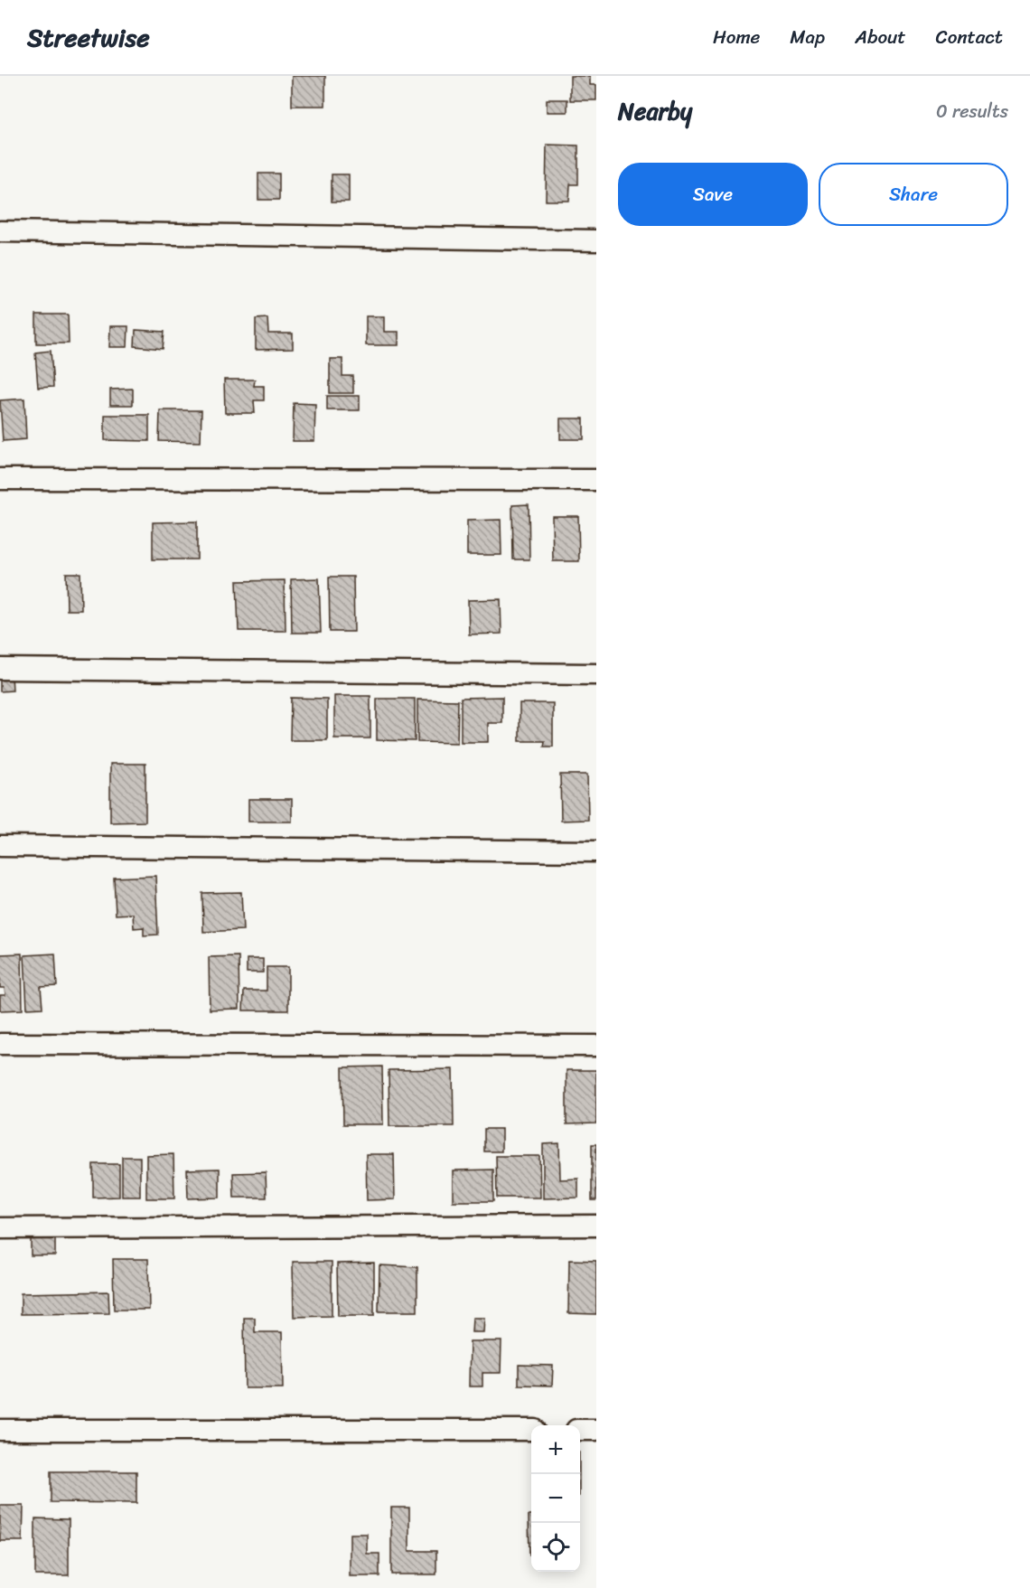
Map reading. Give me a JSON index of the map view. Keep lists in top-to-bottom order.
{
  "page": {
    "header": "Streetwise",
    "nav": [
      "Home",
      "Map",
      "About",
      "Contact"
    ],
    "heading": ["Nearby", "0 results"],
    "buttons": ["Save", "Share"],
    "map_buttons": ["+", "−"]
  }
}
